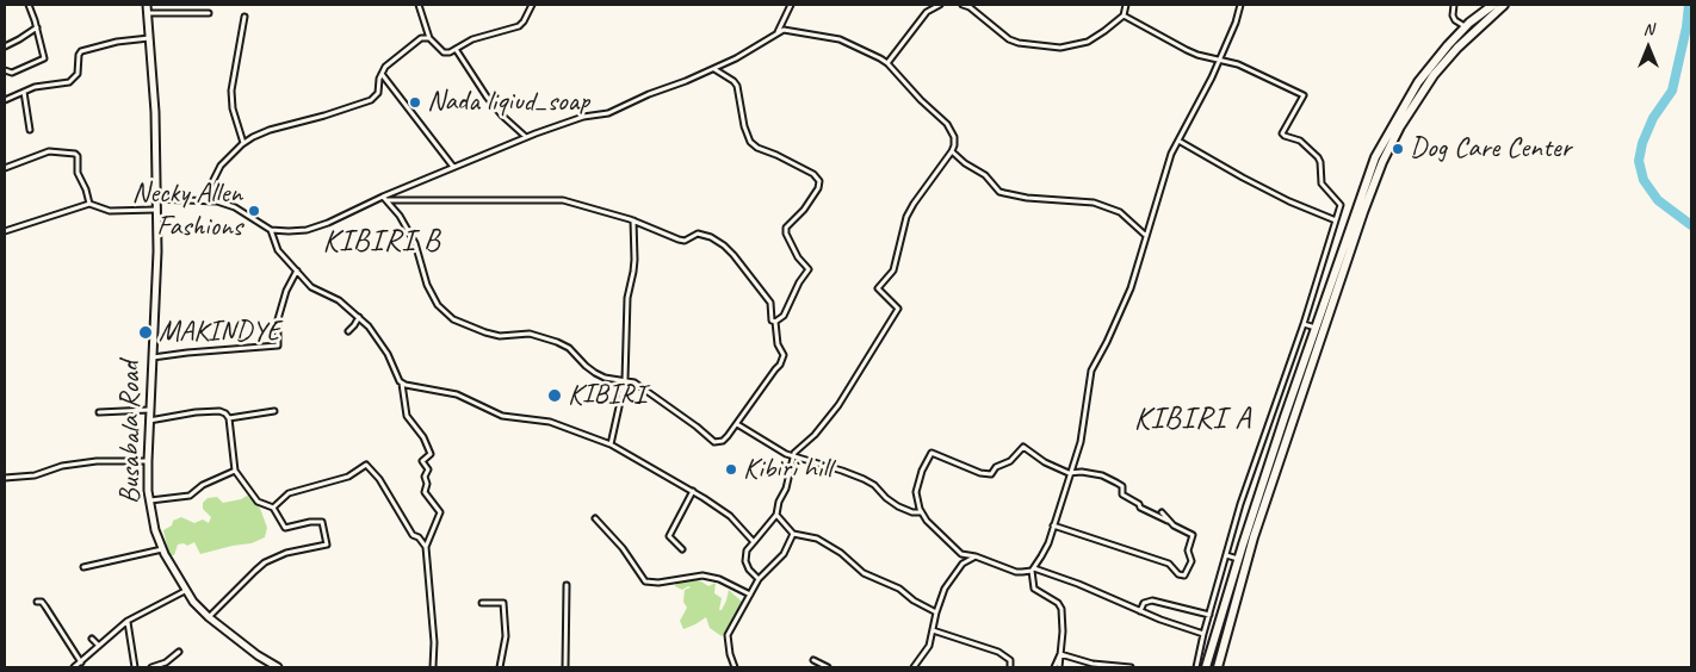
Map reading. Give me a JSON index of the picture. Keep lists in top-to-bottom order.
{
  "streets": {
    "street": ["Busabala Road"]
  },
  "districts": ["KIBIRI B", "KIBIRI A"],
  "places": [
    "Nada liqiud_soap",
    "Dog Care Center",
    "Necky Allen Fashions",
    "MAKINDYE",
    "KIBIRI",
    "Kibiri hill"
  ],
  "north": "top"
}
